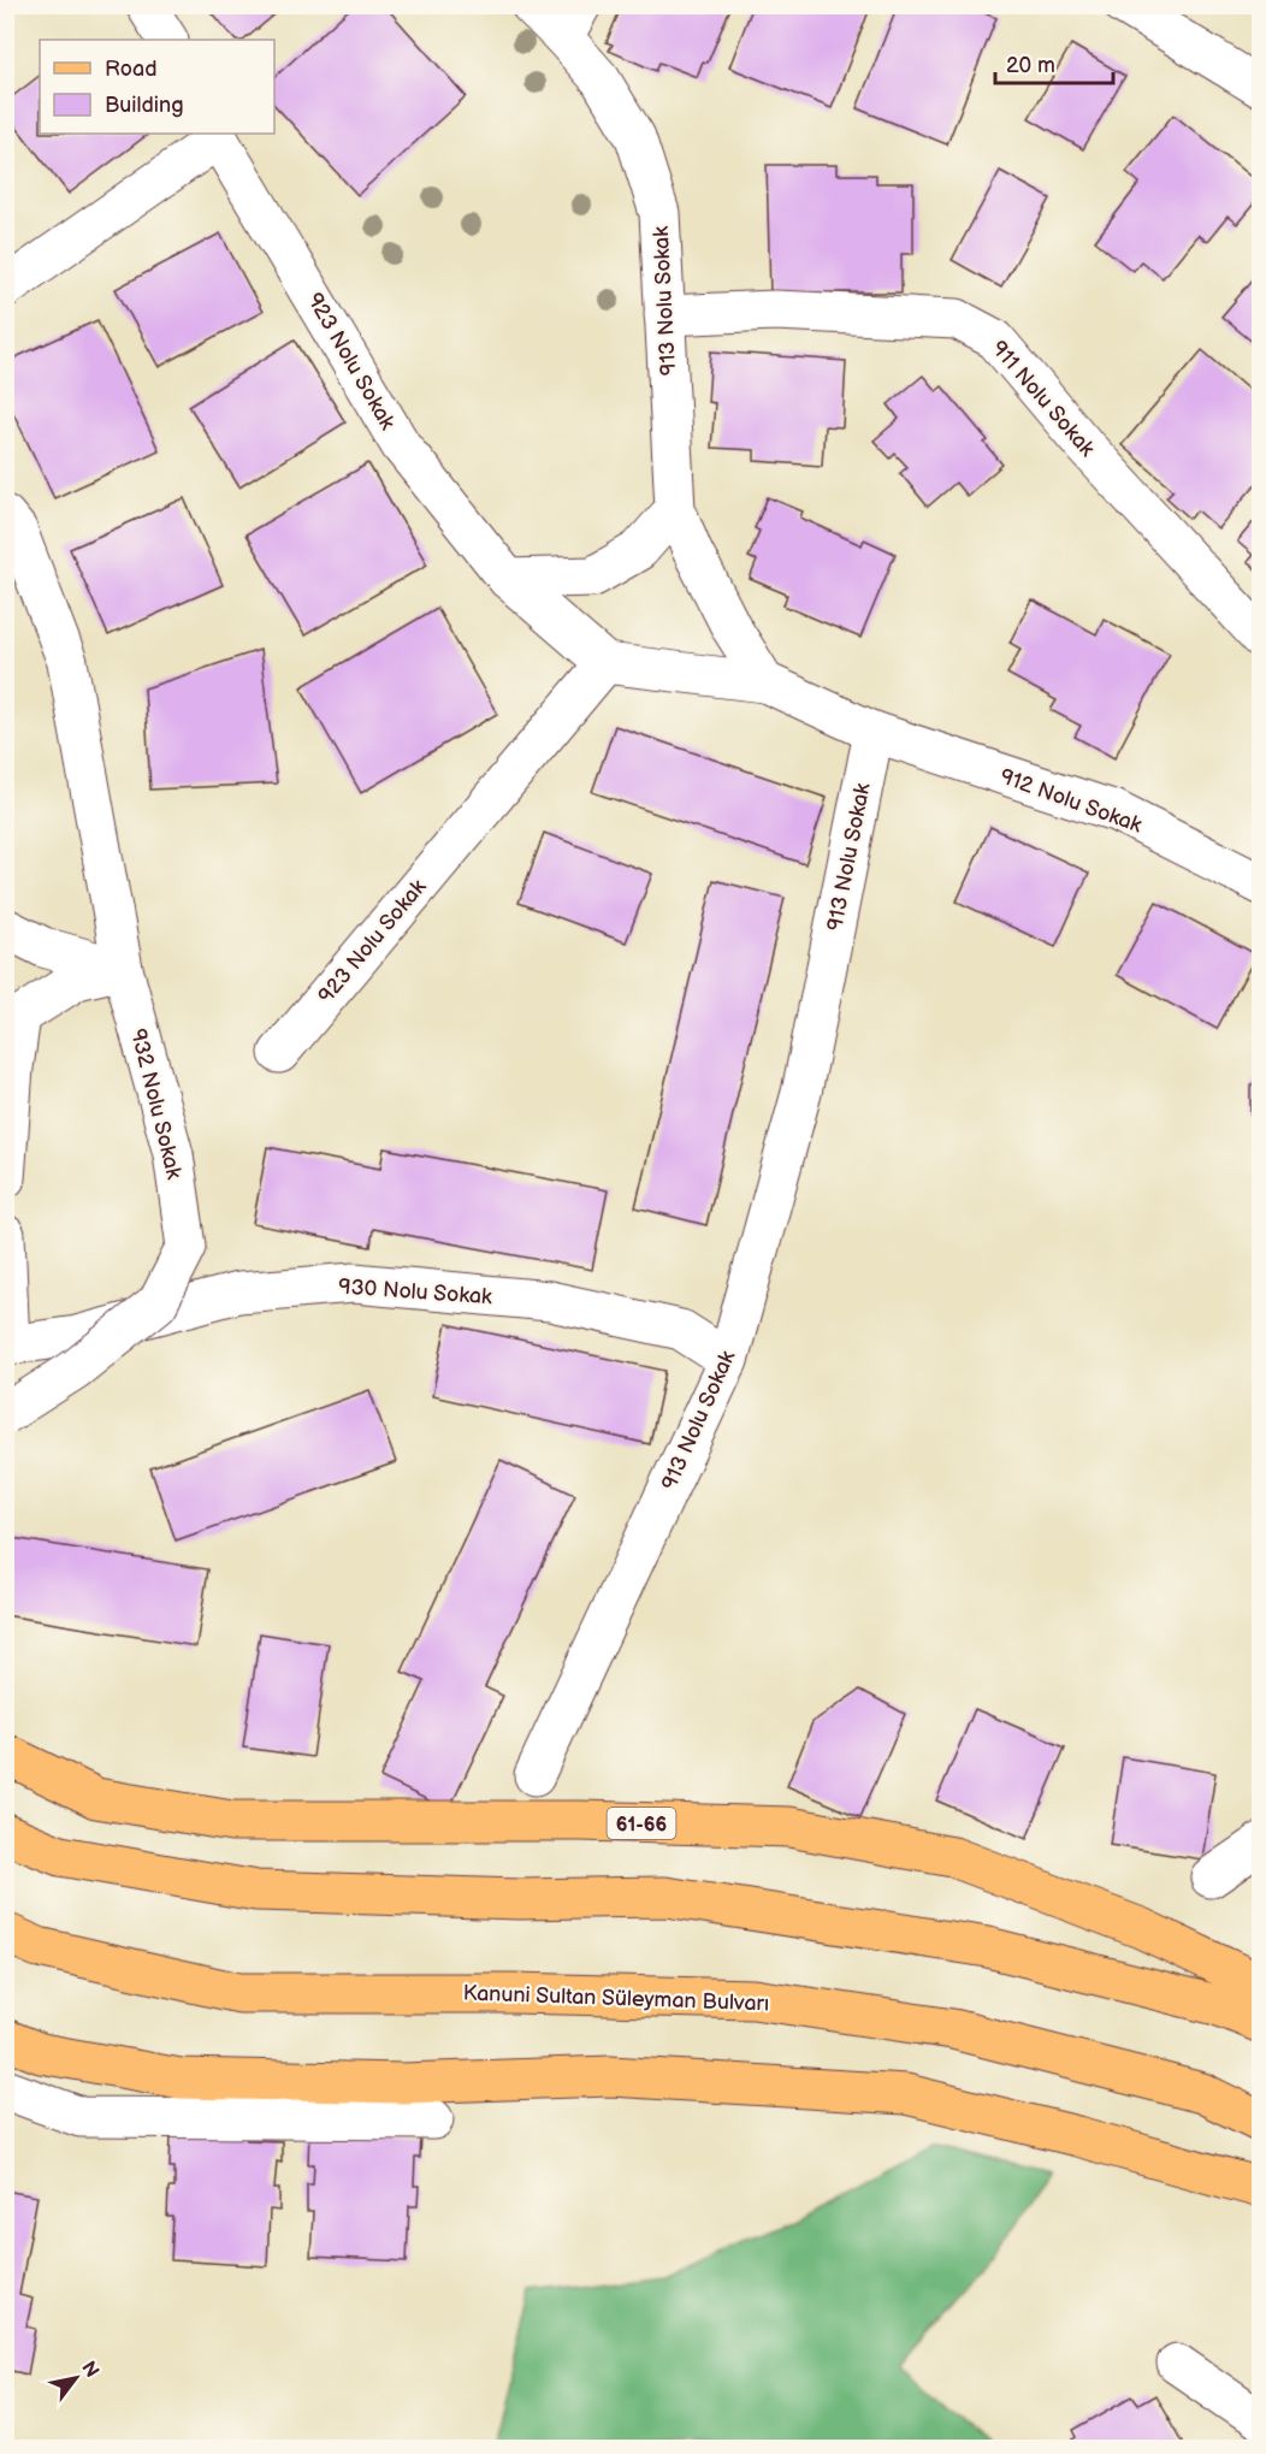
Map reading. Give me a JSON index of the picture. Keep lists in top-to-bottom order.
{
  "streets": {
    "main road": ["61-66", "Kanuni Sultan Süleyman Bulvarı"],
    "street": [
      "913 Nolu Sokak",
      "923 Nolu Sokak",
      "911 Nolu Sokak",
      "912 Nolu Sokak",
      "932 Nolu Sokak",
      "930 Nolu Sokak"
    ]
  },
  "crossings": [
    ["913 Nolu Sokak", "911 Nolu Sokak"],
    ["913 Nolu Sokak", "912 Nolu Sokak"],
    ["913 Nolu Sokak", "930 Nolu Sokak"]
  ],
  "legend": ["Road", "Building"],
  "scale_bar": "20 m",
  "north": "top right"
}
